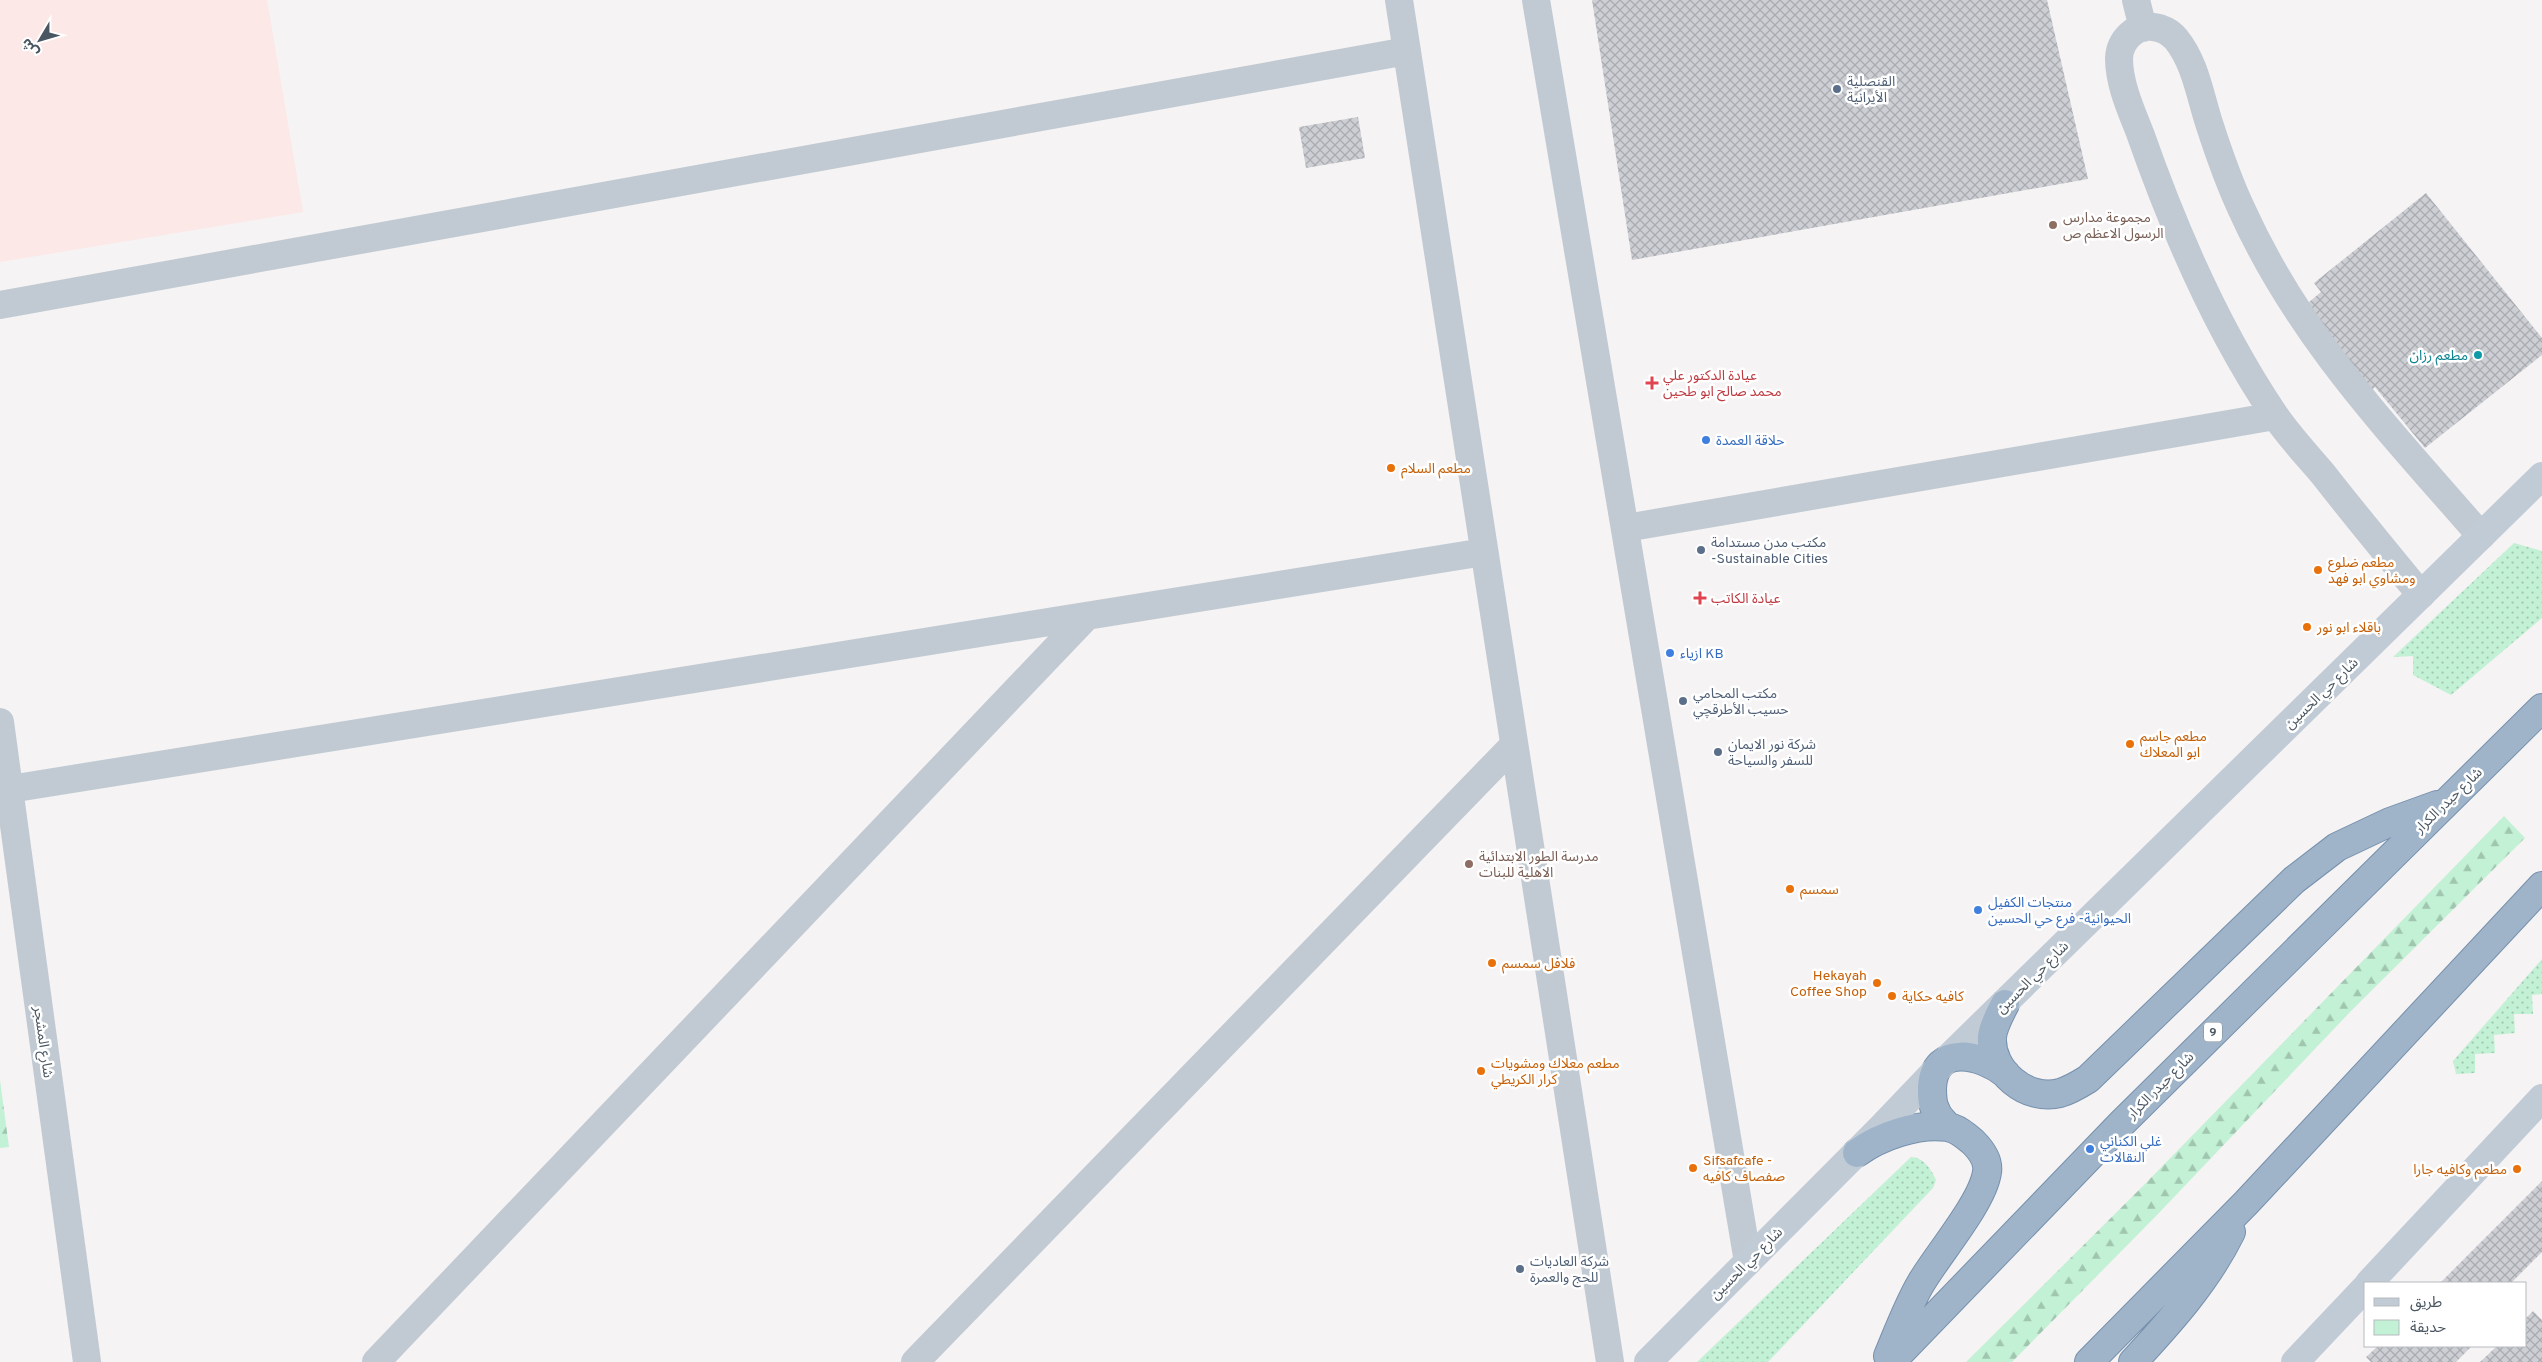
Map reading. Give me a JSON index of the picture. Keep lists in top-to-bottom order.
{
  "streets": {
    "highway": ["شارع حيدر الكرار", "9"],
    "main road": ["شارع حي الحسين"],
    "street": ["شارع المشجر"]
  },
  "places": {
    "other": [
      "القنصلية الأيرانية",
      "مجموعة مدارس الرسول الاعظم ص",
      "مطعم رزان",
      "حلاقة العمدة",
      "مطعم السلام",
      "مكتب مدن مستدامة -Sustainable Cities",
      "مطعم ضلوع ومشاوي ابو فهد",
      "باقلاء ابو نور",
      "ازياء KB",
      "مكتب المحامي حسيب الأطرقچي",
      "مطعم جاسم ابو المعلاك",
      "شركة نور الايمان للسفر والسياحة",
      "مدرسة الطور الابتدائية الاهلية للبنات",
      "سمسم",
      "منتجات الكفيل الحيوانية- فرع حي الحسين",
      "فلافل سمسم",
      "Hekayah Coffee Shop",
      "كافيه حكاية",
      "مطعم معلاك ومشويات كرار الكريطي",
      "غلي الكناني النقالات",
      "Sifsafcafe - صفصاف كافيه",
      "مطعم وكافيه جارا",
      "شركة العاديات للحج والعمرة"
    ],
    "health": ["عيادة الدكتور علي محمد صالح ابو طحين", "عيادة الكاتب"]
  },
  "legend": ["طريق", "حديقة"],
  "north": "bottom left"
}
